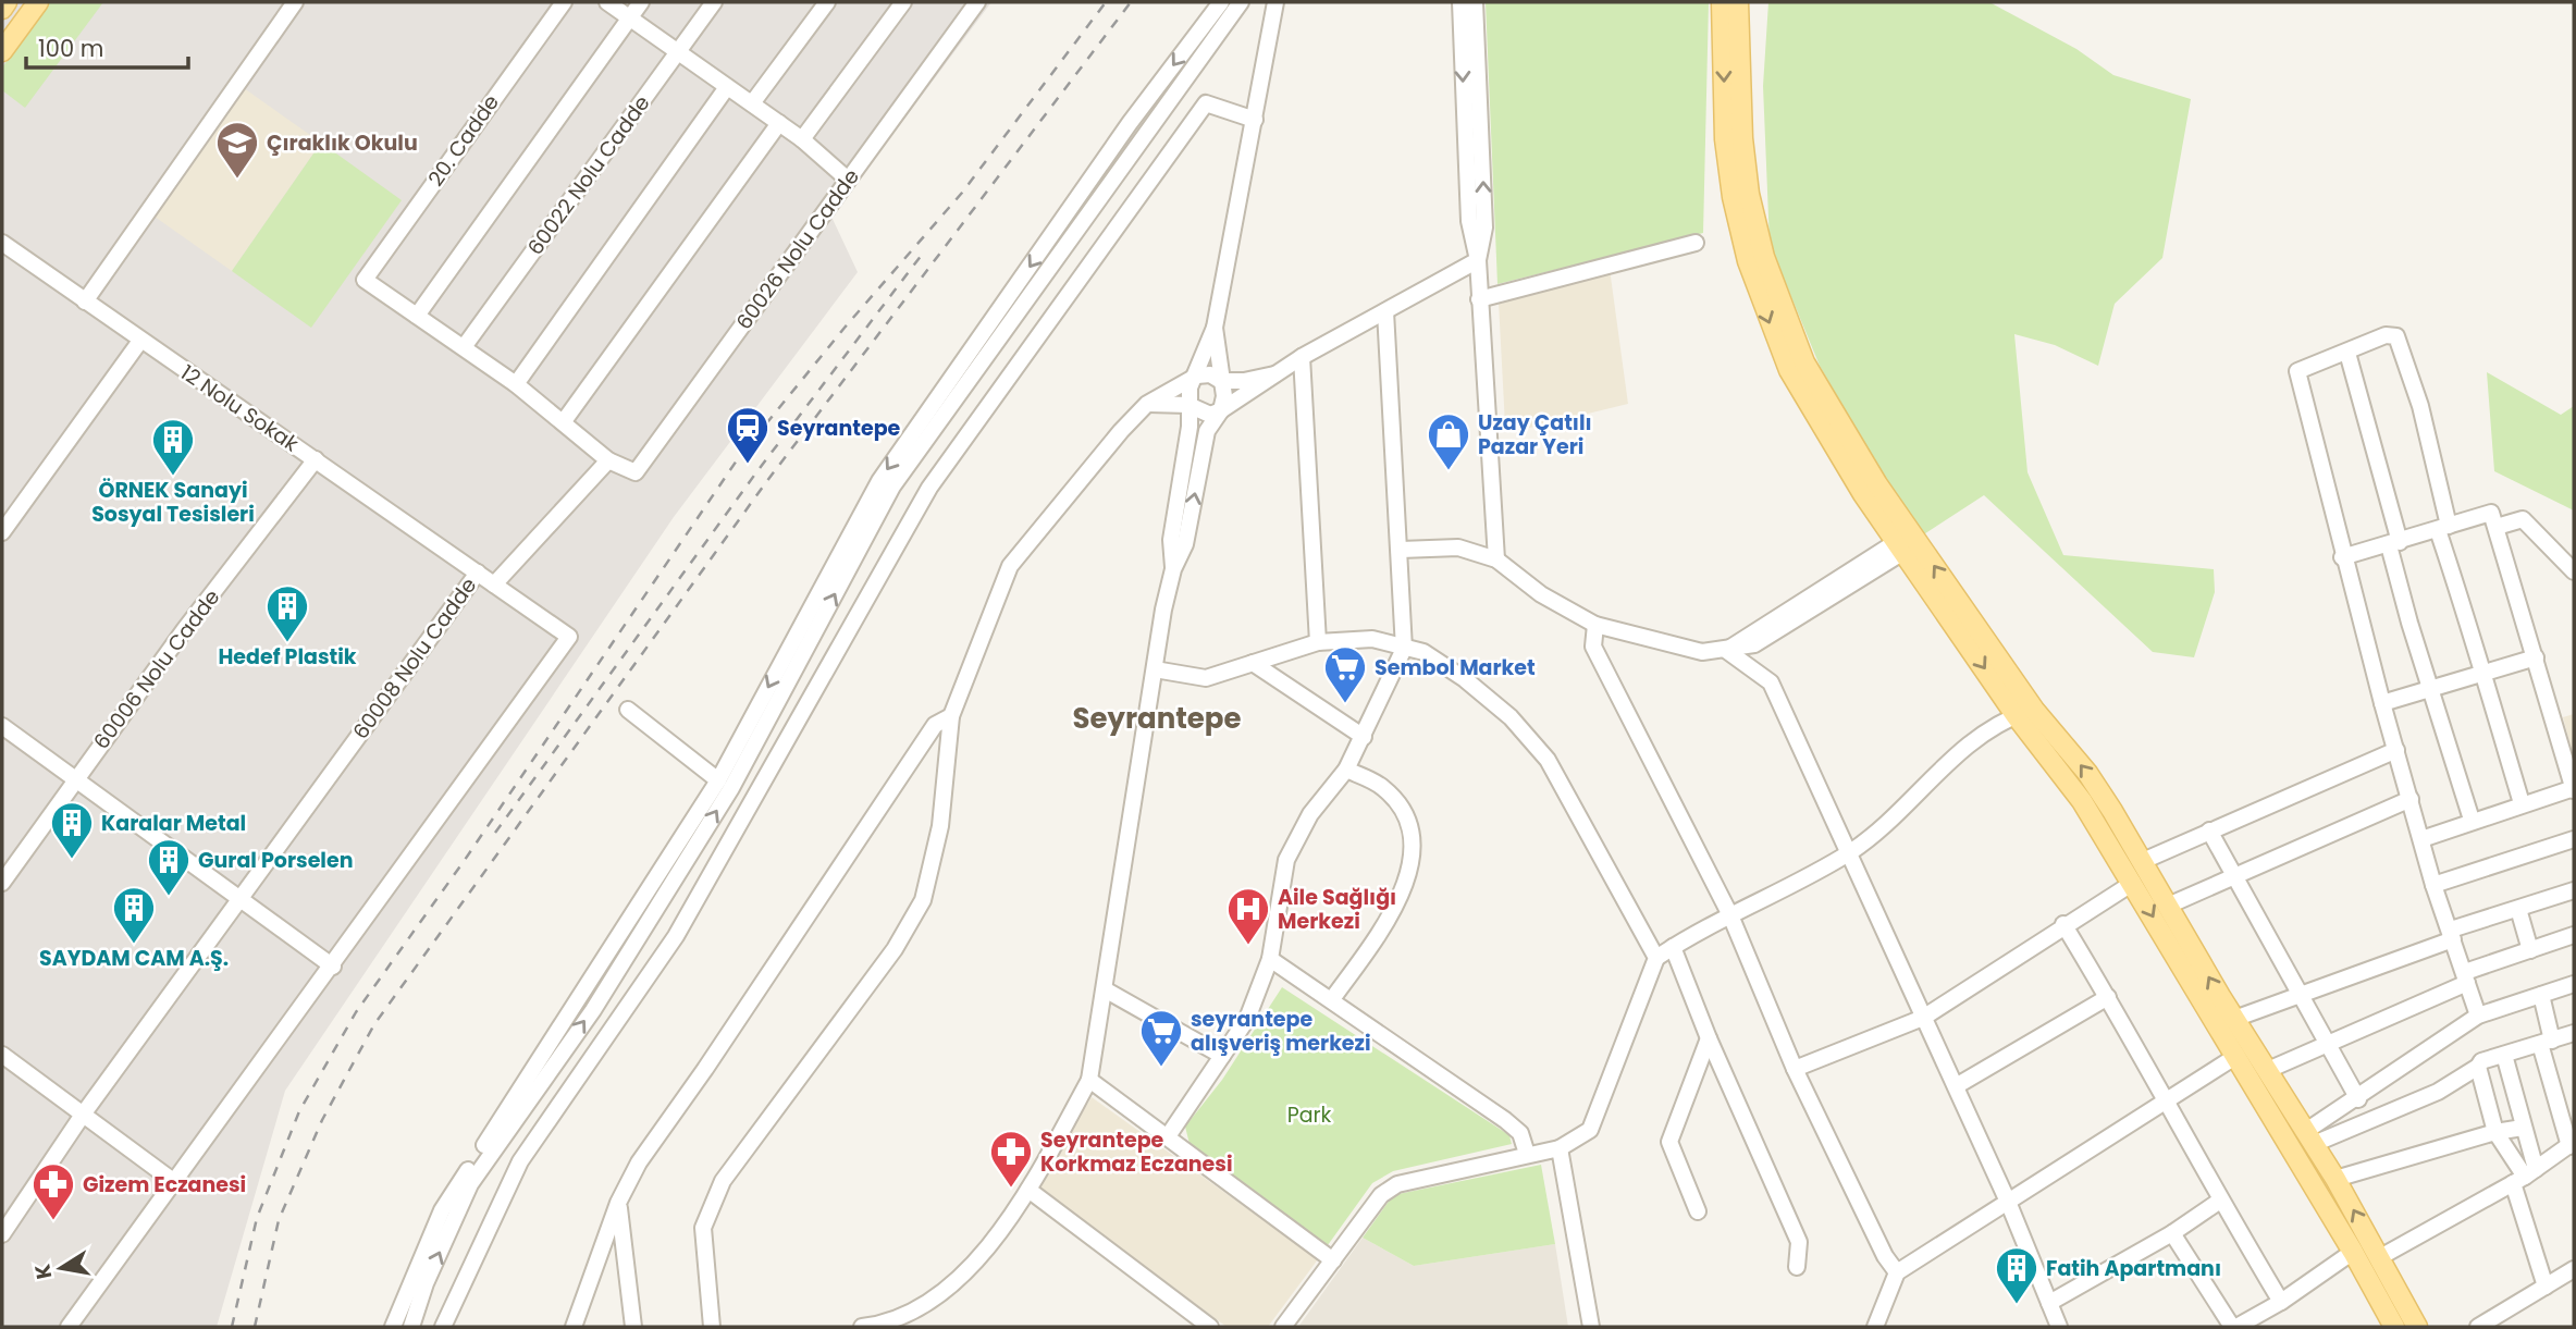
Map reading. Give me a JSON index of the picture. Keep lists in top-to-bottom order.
{
  "streets": {
    "street": [
      "20. Cadde",
      "60022 Nolu Cadde",
      "60026 Nolu Cadde",
      "12 Nolu Sokak",
      "60008 Nolu Cadde",
      "60006 Nolu Cadde"
    ]
  },
  "crossings": [
    ["12 Nolu Sokak", "60008 Nolu Cadde"],
    ["12 Nolu Sokak", "60006 Nolu Cadde"]
  ],
  "districts": ["Seyrantepe"],
  "parks": ["Park"],
  "places": {
    "school or university": ["Çıraklık Okulu"],
    "station": ["Seyrantepe"],
    "shop": ["Uzay Çatılı Pazar Yeri"],
    "building": [
      "ÖRNEK Sanayi Sosyal Tesisleri",
      "Hedef Plastik",
      "Karalar Metal",
      "Gural Porselen",
      "SAYDAM CAM A.Ş.",
      "Fatih Apartmanı"
    ],
    "supermarket": ["Sembol Market", "seyrantepe alışveriş merkezi"],
    "hospital": ["Aile Sağlığı Merkezi"],
    "pharmacy": ["Seyrantepe Korkmaz Eczanesi", "Gizem Eczanesi"]
  },
  "scale_bar": "100 m",
  "north": "left"
}
